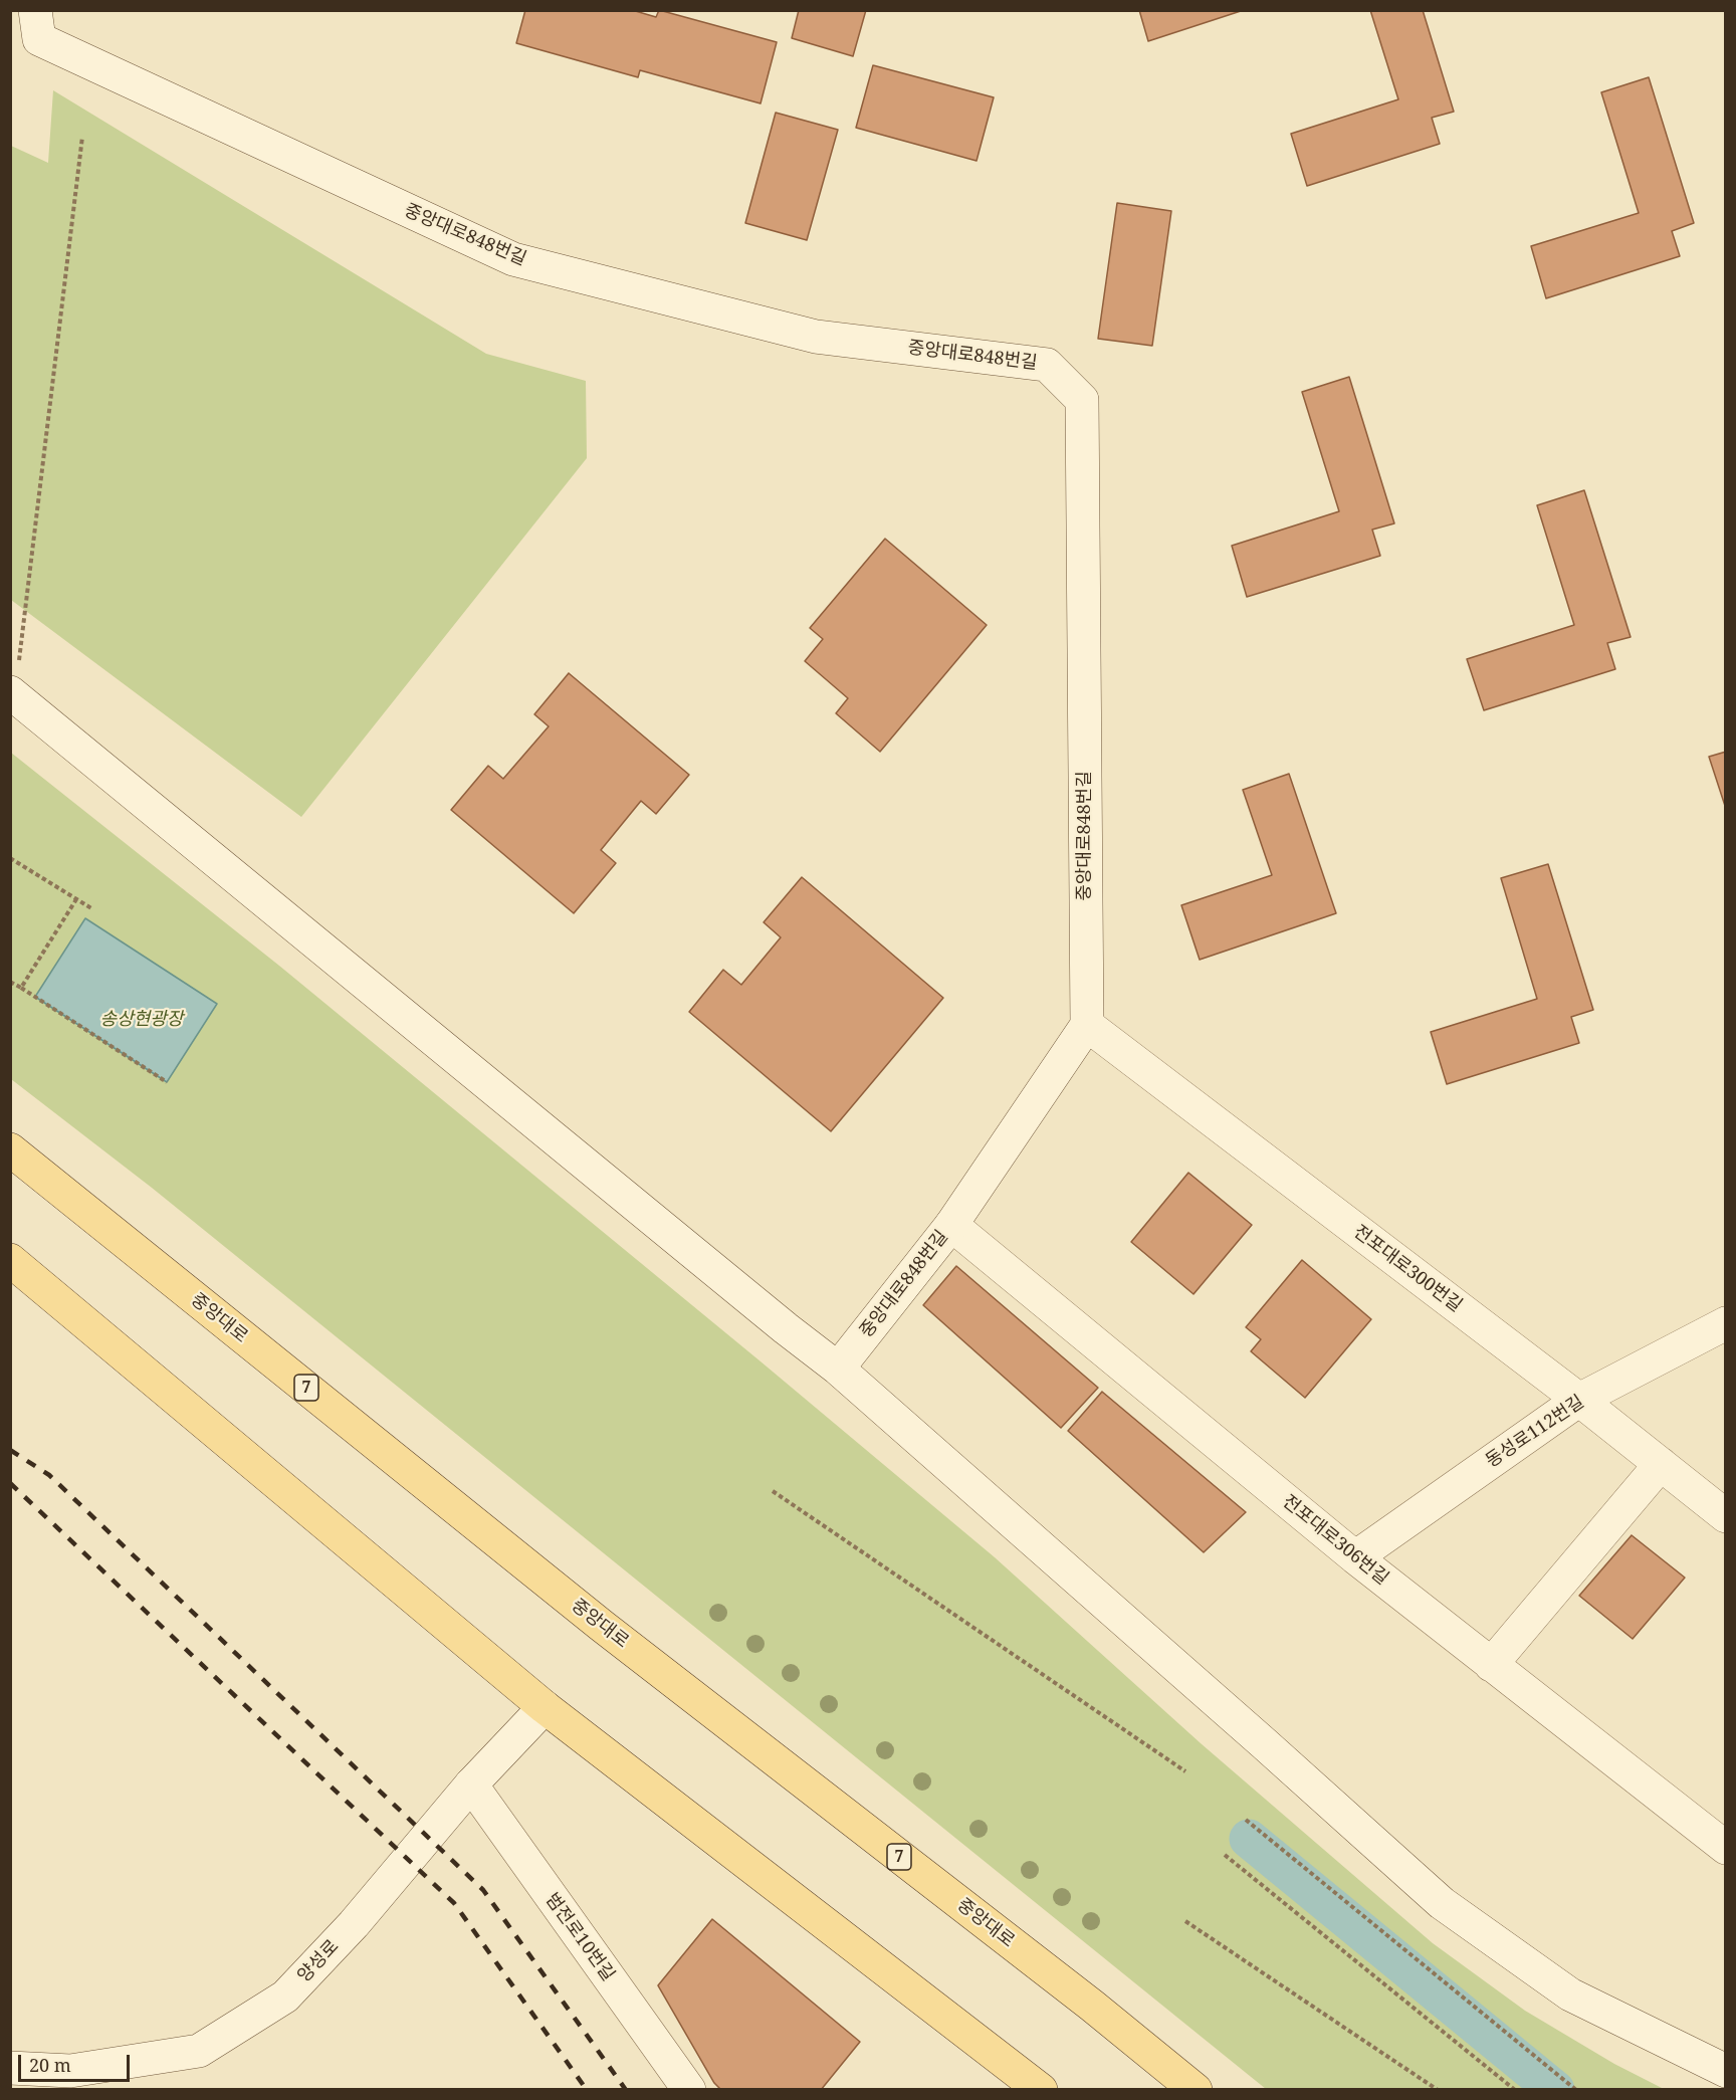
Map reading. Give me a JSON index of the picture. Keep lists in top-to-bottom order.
{
  "streets": {
    "main road": ["중앙대로", "7"],
    "street": [
      "중앙대로848번길",
      "전포대로300번길",
      "동성로112번길",
      "전포대로306번길",
      "범전로10번길",
      "양성로"
    ]
  },
  "crossings": [
    ["중앙대로848번길", "전포대로300번길"],
    ["중앙대로848번길", "전포대로306번길"],
    ["전포대로300번길", "동성로112번길"],
    ["동성로112번길", "전포대로306번길"],
    ["범전로10번길", "양성로"]
  ],
  "parks": ["송상현광장"],
  "scale_bar": "20 m"
}
